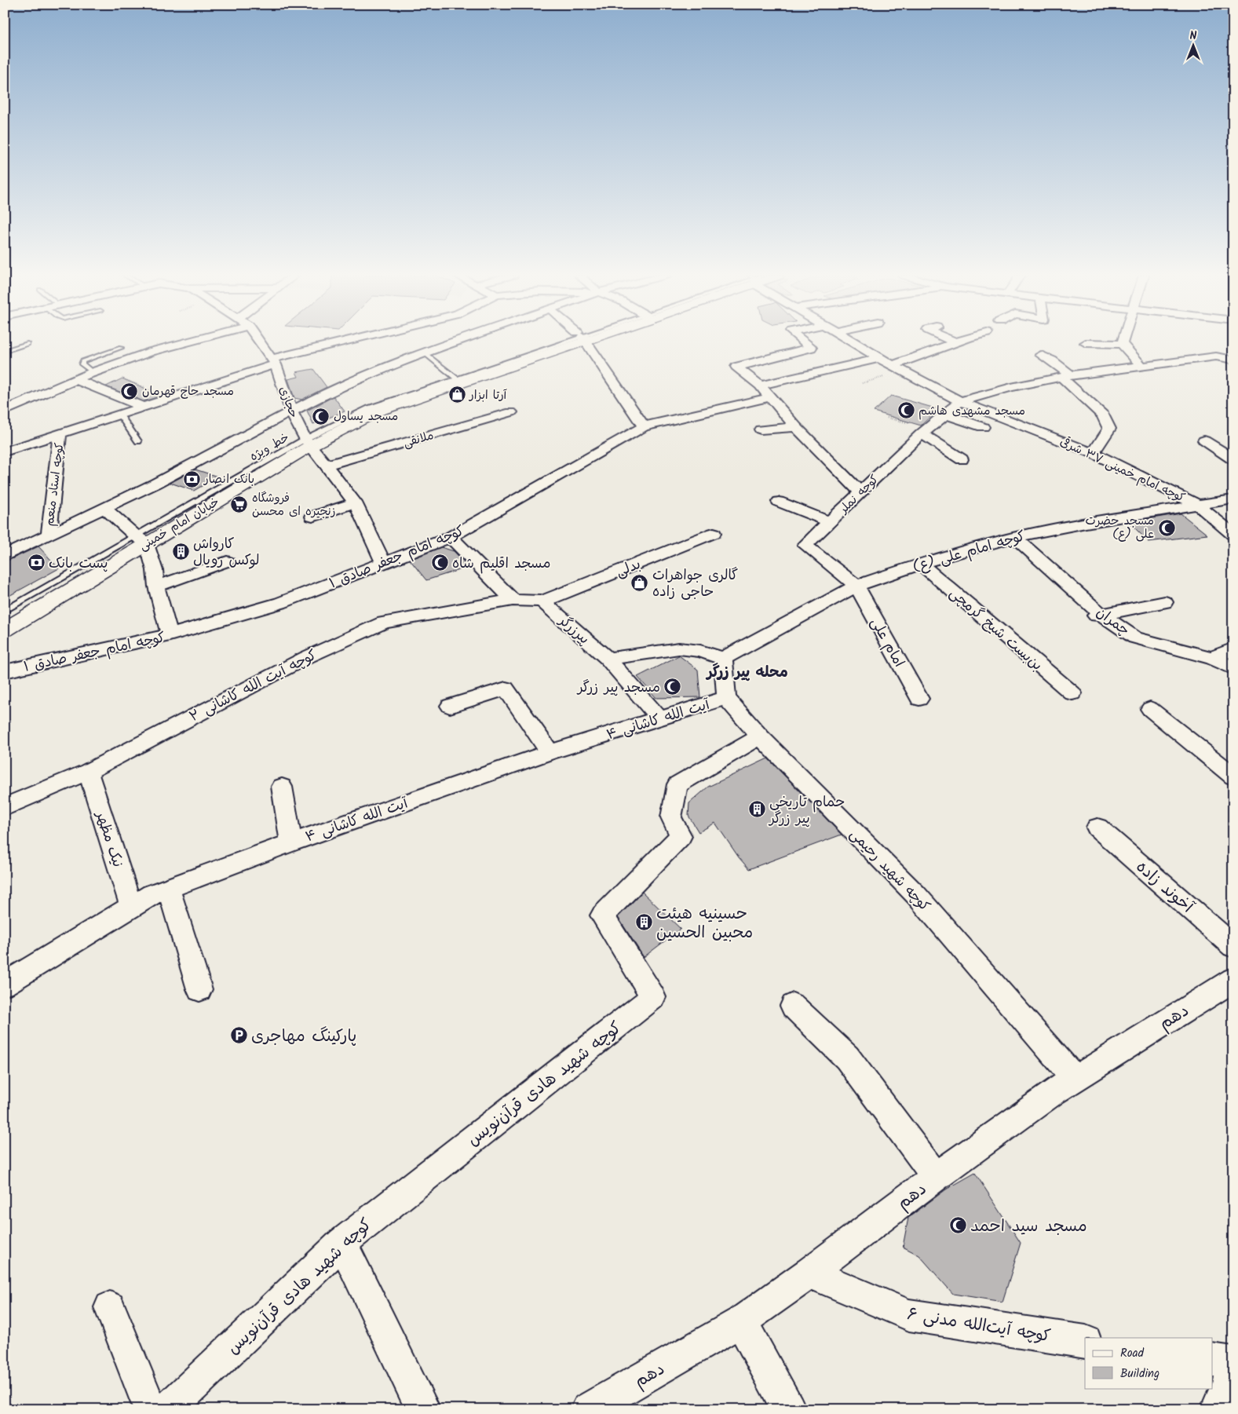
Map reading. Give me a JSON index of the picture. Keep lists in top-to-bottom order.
{
  "streets": {
    "main road": ["خیابان امام خمینی"],
    "street": [
      "حجازی",
      "ملانقی",
      "کوچه امام خمینی ۳۷ شرقی",
      "کوچه استاد منعم",
      "کوچه نملر",
      "کوچه امام علی (ع)",
      "کوچه امام جعفر صادق ۱",
      "بدلی",
      "چمران",
      "بن‌بست شیخ گرمچی",
      "پیرزرگر",
      "امام علی",
      "کوچه آیت الله کاشانی ۲",
      "آیت الله کاشانی ۴",
      "نیک مظهر",
      "کوچه شهید رحیمی",
      "آخوند زاده",
      "دهم",
      "کوچه شهید هادی قرآن‌نویس",
      "کوچه آیت‌الله مدنی ۶"
    ],
    "lane": ["خط ویژه"]
  },
  "crossings": [
    ["حجازی", "ملانقی"],
    ["حجازی", "خط ویژه"],
    ["حجازی", "خیابان امام خمینی"],
    ["حجازی", "کوچه امام جعفر صادق ۱"],
    ["خط ویژه", "خیابان امام خمینی"],
    ["کوچه امام خمینی ۳۷ شرقی", "کوچه نملر"],
    ["کوچه امام خمینی ۳۷ شرقی", "کوچه امام علی (ع)"],
    ["کوچه نملر", "کوچه امام علی (ع)"],
    ["کوچه نملر", "امام علی"],
    ["کوچه امام علی (ع)", "چمران"],
    ["کوچه امام علی (ع)", "بن‌بست شیخ گرمچی"],
    ["کوچه امام علی (ع)", "امام علی"],
    ["بدلی", "پیرزرگر"],
    ["پیرزرگر", "آیت الله کاشانی ۴"],
    ["کوچه آیت الله کاشانی ۲", "نیک مظهر"],
    ["آیت الله کاشانی ۴", "نیک مظهر"],
    ["آیت الله کاشانی ۴", "کوچه شهید رحیمی"],
    ["کوچه شهید رحیمی", "دهم"],
    ["کوچه شهید رحیمی", "کوچه شهید هادی قرآن‌نویس"],
    ["دهم", "کوچه آیت‌الله مدنی ۶"]
  ],
  "districts": ["محله پیر زرگر"],
  "places": {
    "mosque": [
      "مسجد حاج قهرمان",
      "مسجد مشهدی هاشم",
      "مسجد یساول",
      "مسجد حضرت علی (ع)",
      "مسجد اقلیم شاه",
      "مسجد پیر زرگر",
      "مسجد سید احمد"
    ],
    "shop": ["آرتا ابزار", "گالری جواهرات حاجی زاده"],
    "bank": ["بانک انصار", "پست بانک"],
    "supermarket": ["فروشگاه زنجیره ای محسن"],
    "building": ["کارواش لوکس رویال", "حمام تاریخی پیر زرگر", "حسینیه هیئت محبین الحسین"],
    "parking": ["پارکینگ مهاجری"]
  },
  "legend": ["Road", "Building"],
  "north": "top"
}
